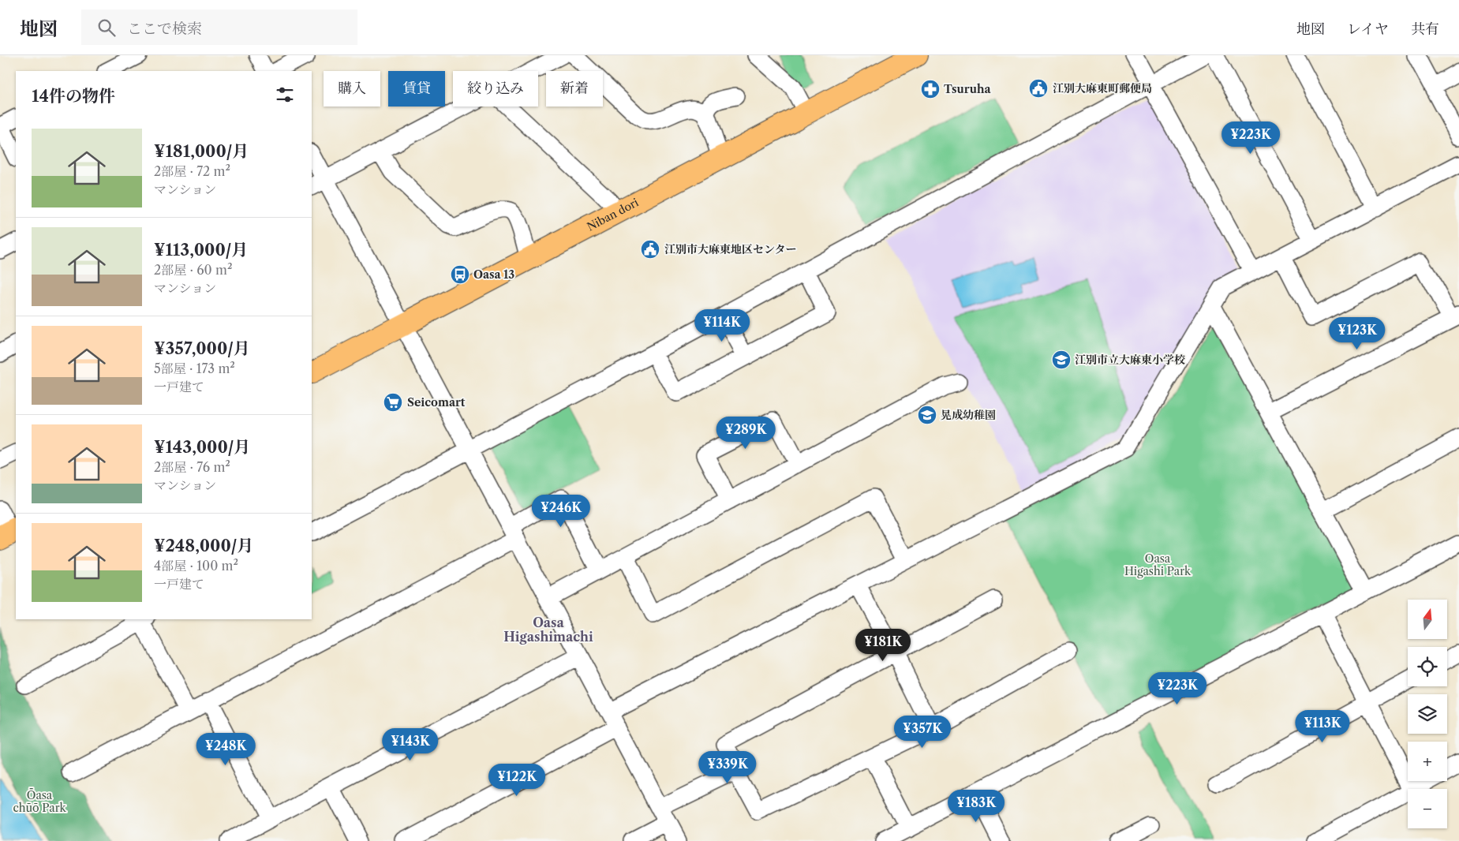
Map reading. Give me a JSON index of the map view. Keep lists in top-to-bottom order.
{
  "streets": {
    "main road": ["Niban dori"]
  },
  "districts": ["Oasa Higashimachi"],
  "parks": ["Oasa Higashi Park", "Ōasa chūō Park"],
  "places": {
    "public building": ["江別大麻東町郵便局", "江別市大麻東地区センター"],
    "pharmacy": ["Tsuruha"],
    "bus stop": ["Oasa 13"],
    "school or university": ["江別市立大麻東小学校", "晃成幼稚園"],
    "supermarket": ["Seicomart"]
  },
  "north": "top",
  "page": {
    "header": "地図",
    "search": "ここで検索",
    "nav": ["地図", "レイヤ", "共有"],
    "chip": [
      "購入",
      "賃貸",
      "絞り込み",
      "新着"
    ],
    "heading": "14件の物件",
    "list": [
      {
        "name": "¥181,000/月",
        "note": "2部屋 · 72 m² · マンション"
      },
      {
        "name": "¥113,000/月",
        "note": "2部屋 · 60 m² · マンション"
      },
      {
        "name": "¥357,000/月",
        "note": "5部屋 · 173 m² · 一戸建て"
      },
      {
        "name": "¥143,000/月",
        "note": "2部屋 · 76 m² · マンション"
      },
      {
        "name": "¥248,000/月",
        "note": "4部屋 · 100 m² · 一戸建て"
      }
    ],
    "price": [
      "¥223K",
      "¥114K",
      "¥123K",
      "¥289K",
      "¥246K",
      "¥181K",
      "¥223K",
      "¥113K",
      "¥357K",
      "¥143K",
      "¥248K",
      "¥339K",
      "¥122K",
      "¥183K"
    ],
    "map_buttons": ["+", "−"]
  }
}
